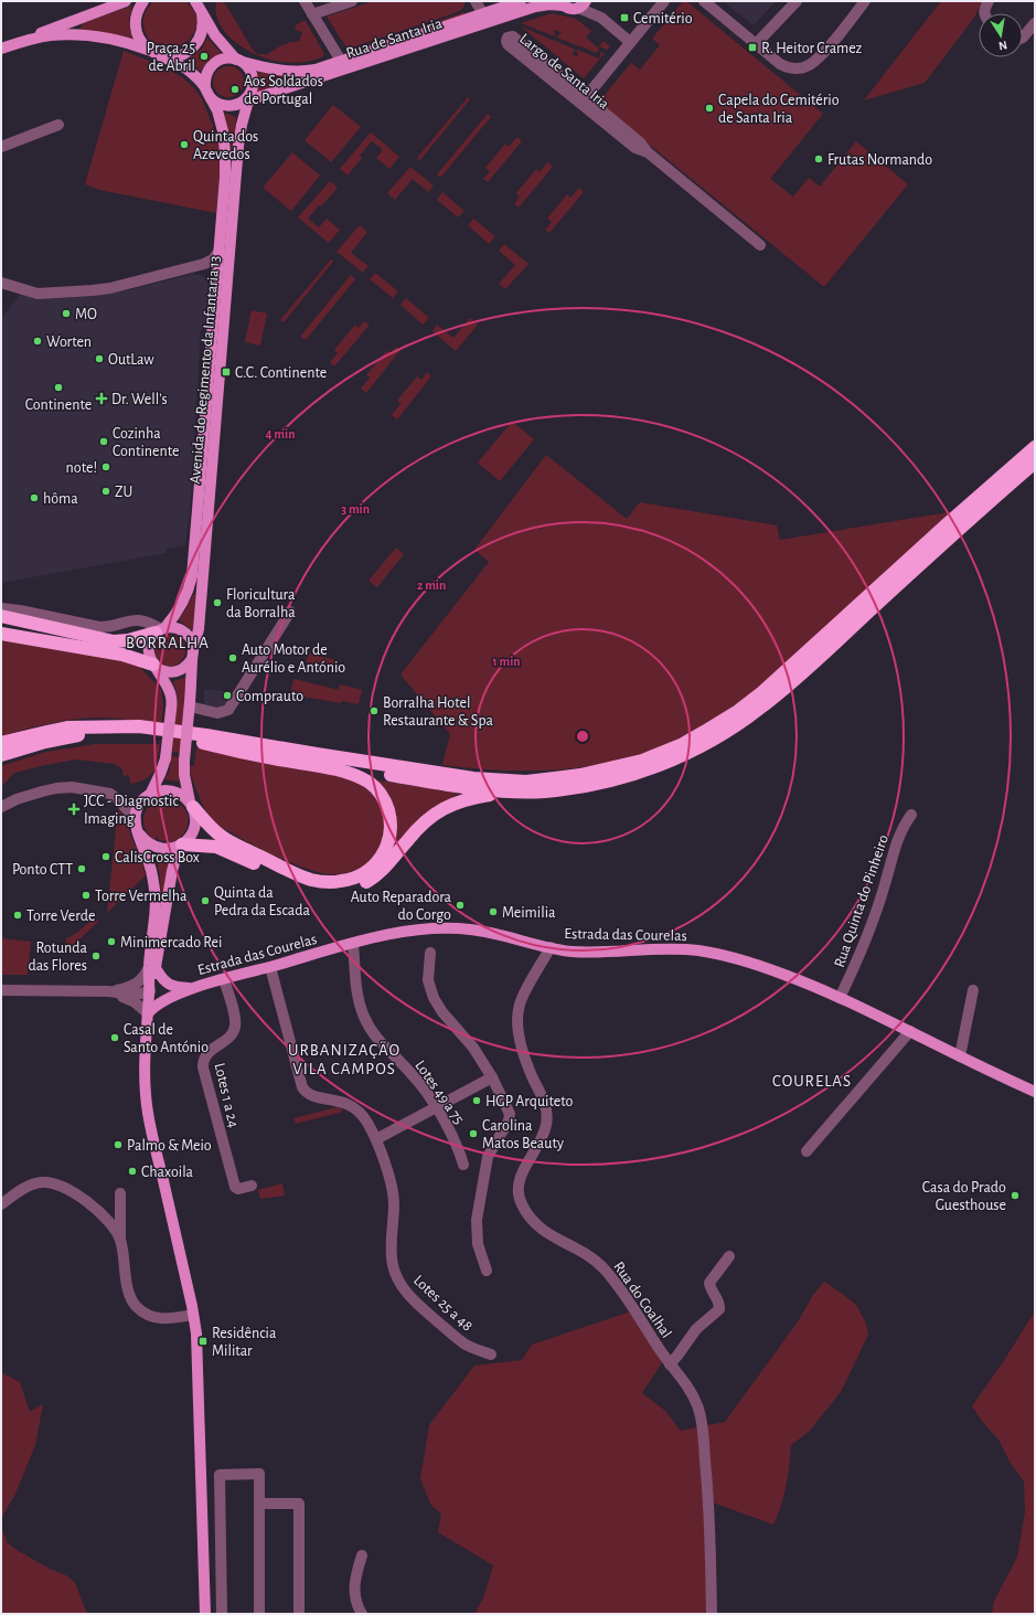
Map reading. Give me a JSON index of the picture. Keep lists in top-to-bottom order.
{
  "streets": {
    "main road": ["Rua de Santa Iria", "Avenida do Regimento da Infantaria 13", "Estrada das Courelas"],
    "street": [
      "Largo de Santa Iria",
      "Rua Quinta do Pinheiro",
      "Lotes 49 a 75",
      "Lotes 1 a 24",
      "Rua do Coalhal",
      "Lotes 25 a 48"
    ]
  },
  "crossings": [
    ["Rua de Santa Iria", "Avenida do Regimento da Infantaria 13"],
    ["Rua Quinta do Pinheiro", "Estrada das Courelas"],
    ["Estrada das Courelas", "Lotes 49 a 75"],
    ["Estrada das Courelas", "Lotes 1 a 24"],
    ["Estrada das Courelas", "Rua do Coalhal"],
    ["Estrada das Courelas", "Lotes 25 a 48"]
  ],
  "districts": ["BORRALHA", "URBANIZAÇÃO VILA CAMPOS", "COURELAS"],
  "places": {
    "transit": [
      "Cemitério",
      "R. Heitor Cramez",
      "C.C. Continente",
      "Residência Militar"
    ],
    "other": [
      "Praça 25 de Abril",
      "Aos Soldados de Portugal",
      "Capela do Cemitério de Santa Iria",
      "Quinta dos Azevedos",
      "Frutas Normando",
      "MO",
      "Worten",
      "OutLaw",
      "Continente",
      "Cozinha Continente",
      "note!",
      "ZU",
      "hôma",
      "Floricultura da Borralha",
      "Auto Motor de Aurélio e António",
      "Comprauto",
      "Borralha Hotel Restaurante & Spa",
      "CalisCross Box",
      "Ponto CTT",
      "Torre Vermelha",
      "Quinta da Pedra da Escada",
      "Auto Reparadora do Corgo",
      "Meimilia",
      "Torre Verde",
      "Minimercado Rei",
      "Rotunda das Flores",
      "Casal de Santo António",
      "HGP Arquiteto",
      "Carolina Matos Beauty",
      "Palmo & Meio",
      "Chaxoila",
      "Casa do Prado Guesthouse"
    ],
    "health": ["Dr. Well's", "JCC - Diagnostic Imaging"]
  },
  "north": "bottom",
  "rings": [
    "4 min",
    "3 min",
    "2 min",
    "1 min"
  ]
}
